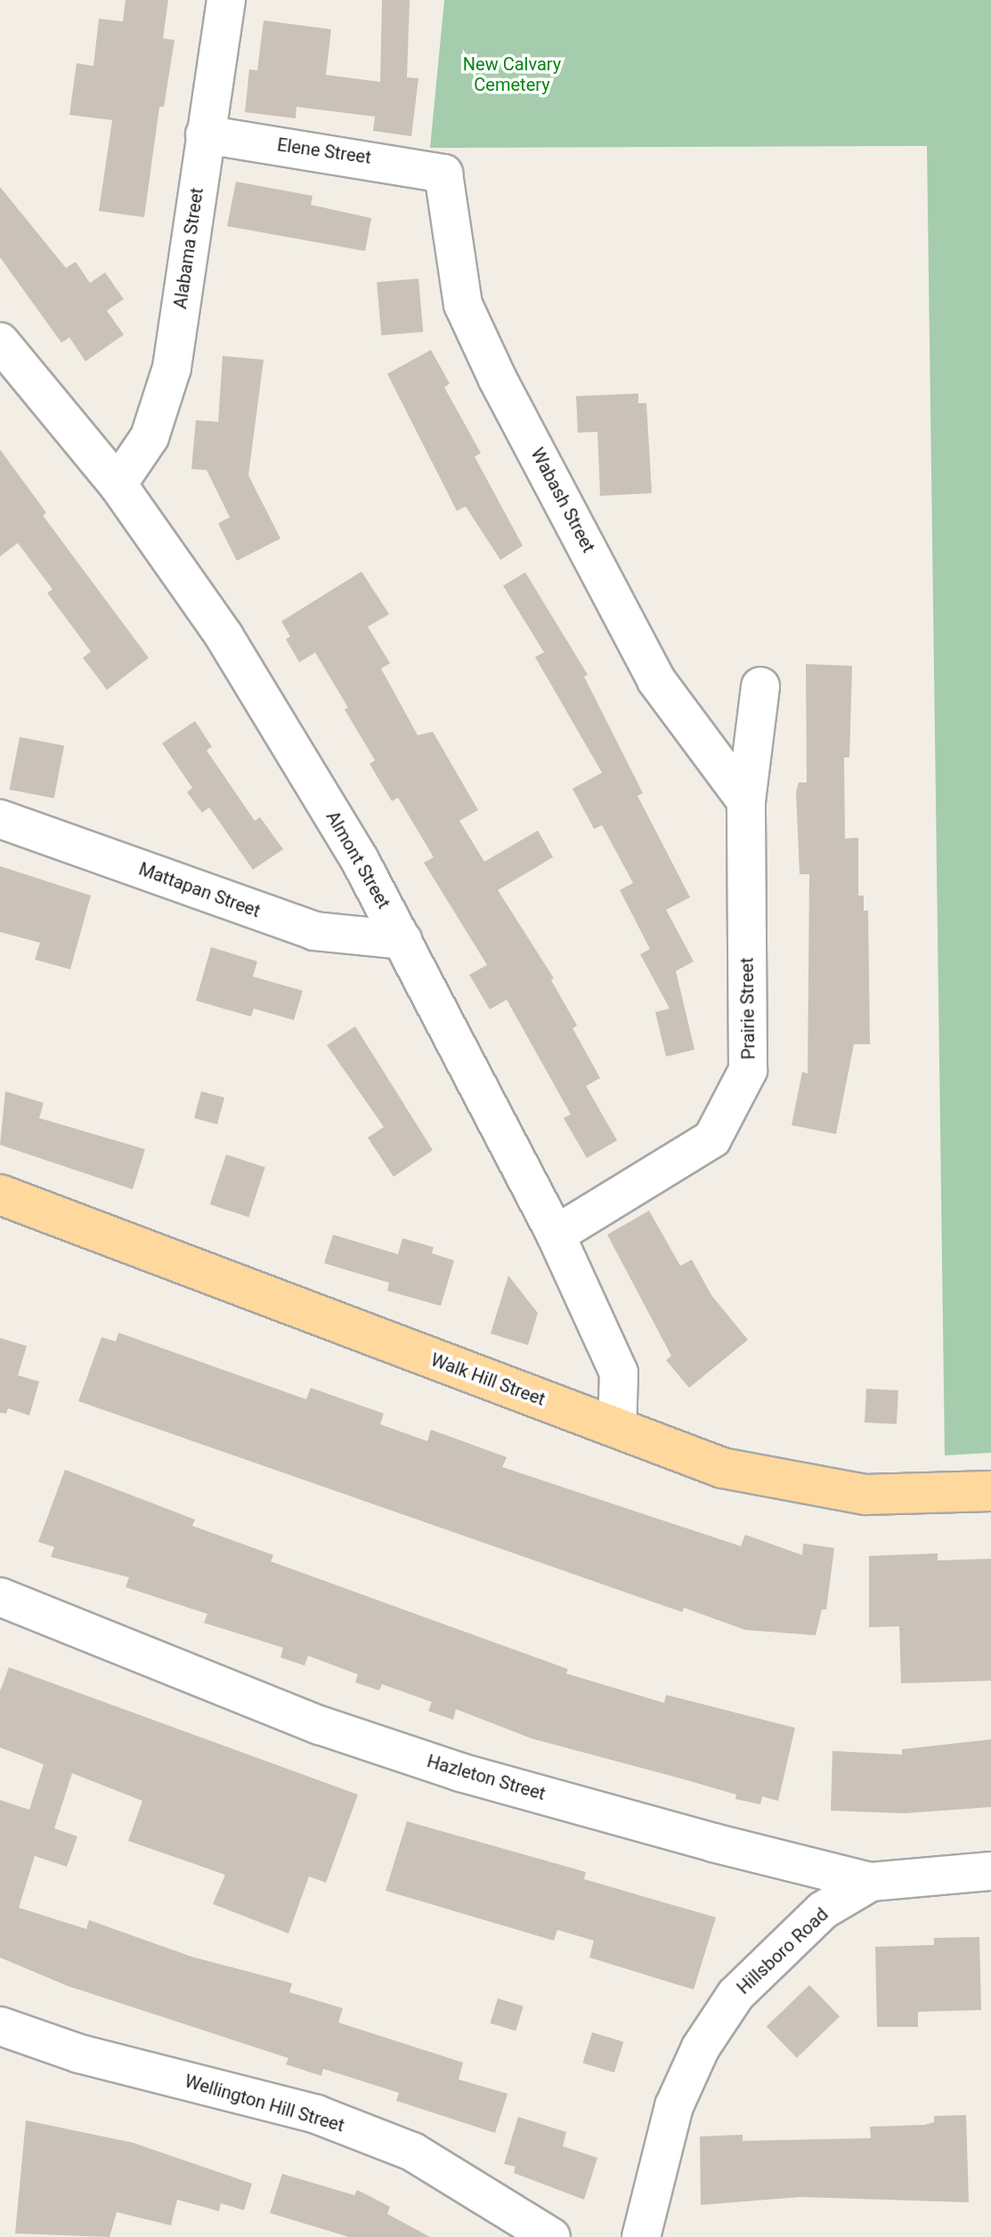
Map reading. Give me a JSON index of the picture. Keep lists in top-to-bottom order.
{
  "streets": {
    "main road": ["Walk Hill Street"],
    "street": [
      "Elene Street",
      "Alabama Street",
      "Wabash Street",
      "Almont Street",
      "Mattapan Street",
      "Prairie Street",
      "Hazleton Street",
      "Hillsboro Road",
      "Wellington Hill Street"
    ]
  },
  "crossings": [
    ["Elene Street", "Alabama Street"],
    ["Elene Street", "Wabash Street"],
    ["Alabama Street", "Almont Street"],
    ["Wabash Street", "Prairie Street"],
    ["Almont Street", "Mattapan Street"],
    ["Almont Street", "Prairie Street"],
    ["Almont Street", "Walk Hill Street"],
    ["Hazleton Street", "Hillsboro Road"]
  ],
  "parks": ["New Calvary Cemetery"]
}
